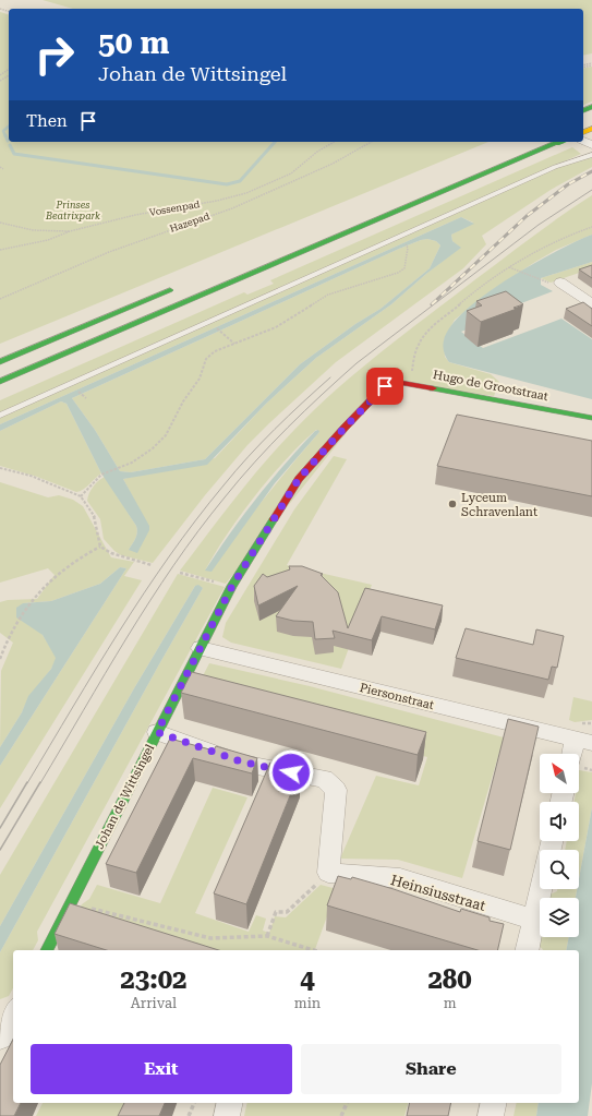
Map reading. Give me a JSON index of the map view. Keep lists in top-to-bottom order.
{
  "streets": {
    "main road": ["Hugo de Grootstraat", "Johan de Wittsingel"],
    "street": ["Piersonstraat", "Heinsiusstraat"],
    "path": ["Vossenpad", "Hazepad"]
  },
  "crossings": [
    ["Hugo de Grootstraat", "Johan de Wittsingel"],
    ["Piersonstraat", "Johan de Wittsingel"]
  ],
  "parks": ["Prinses Beatrixpark"],
  "places": ["Lyceum Schravenlant"],
  "north": "top left",
  "page": {
    "turn": ["50 m", "Johan de Wittsingel"],
    "then": "Then",
    "eta": [
      "23:02",
      "Arrival",
      "4",
      "min",
      "280",
      "m"
    ],
    "buttons": ["Exit", "Share"]
  }
}
